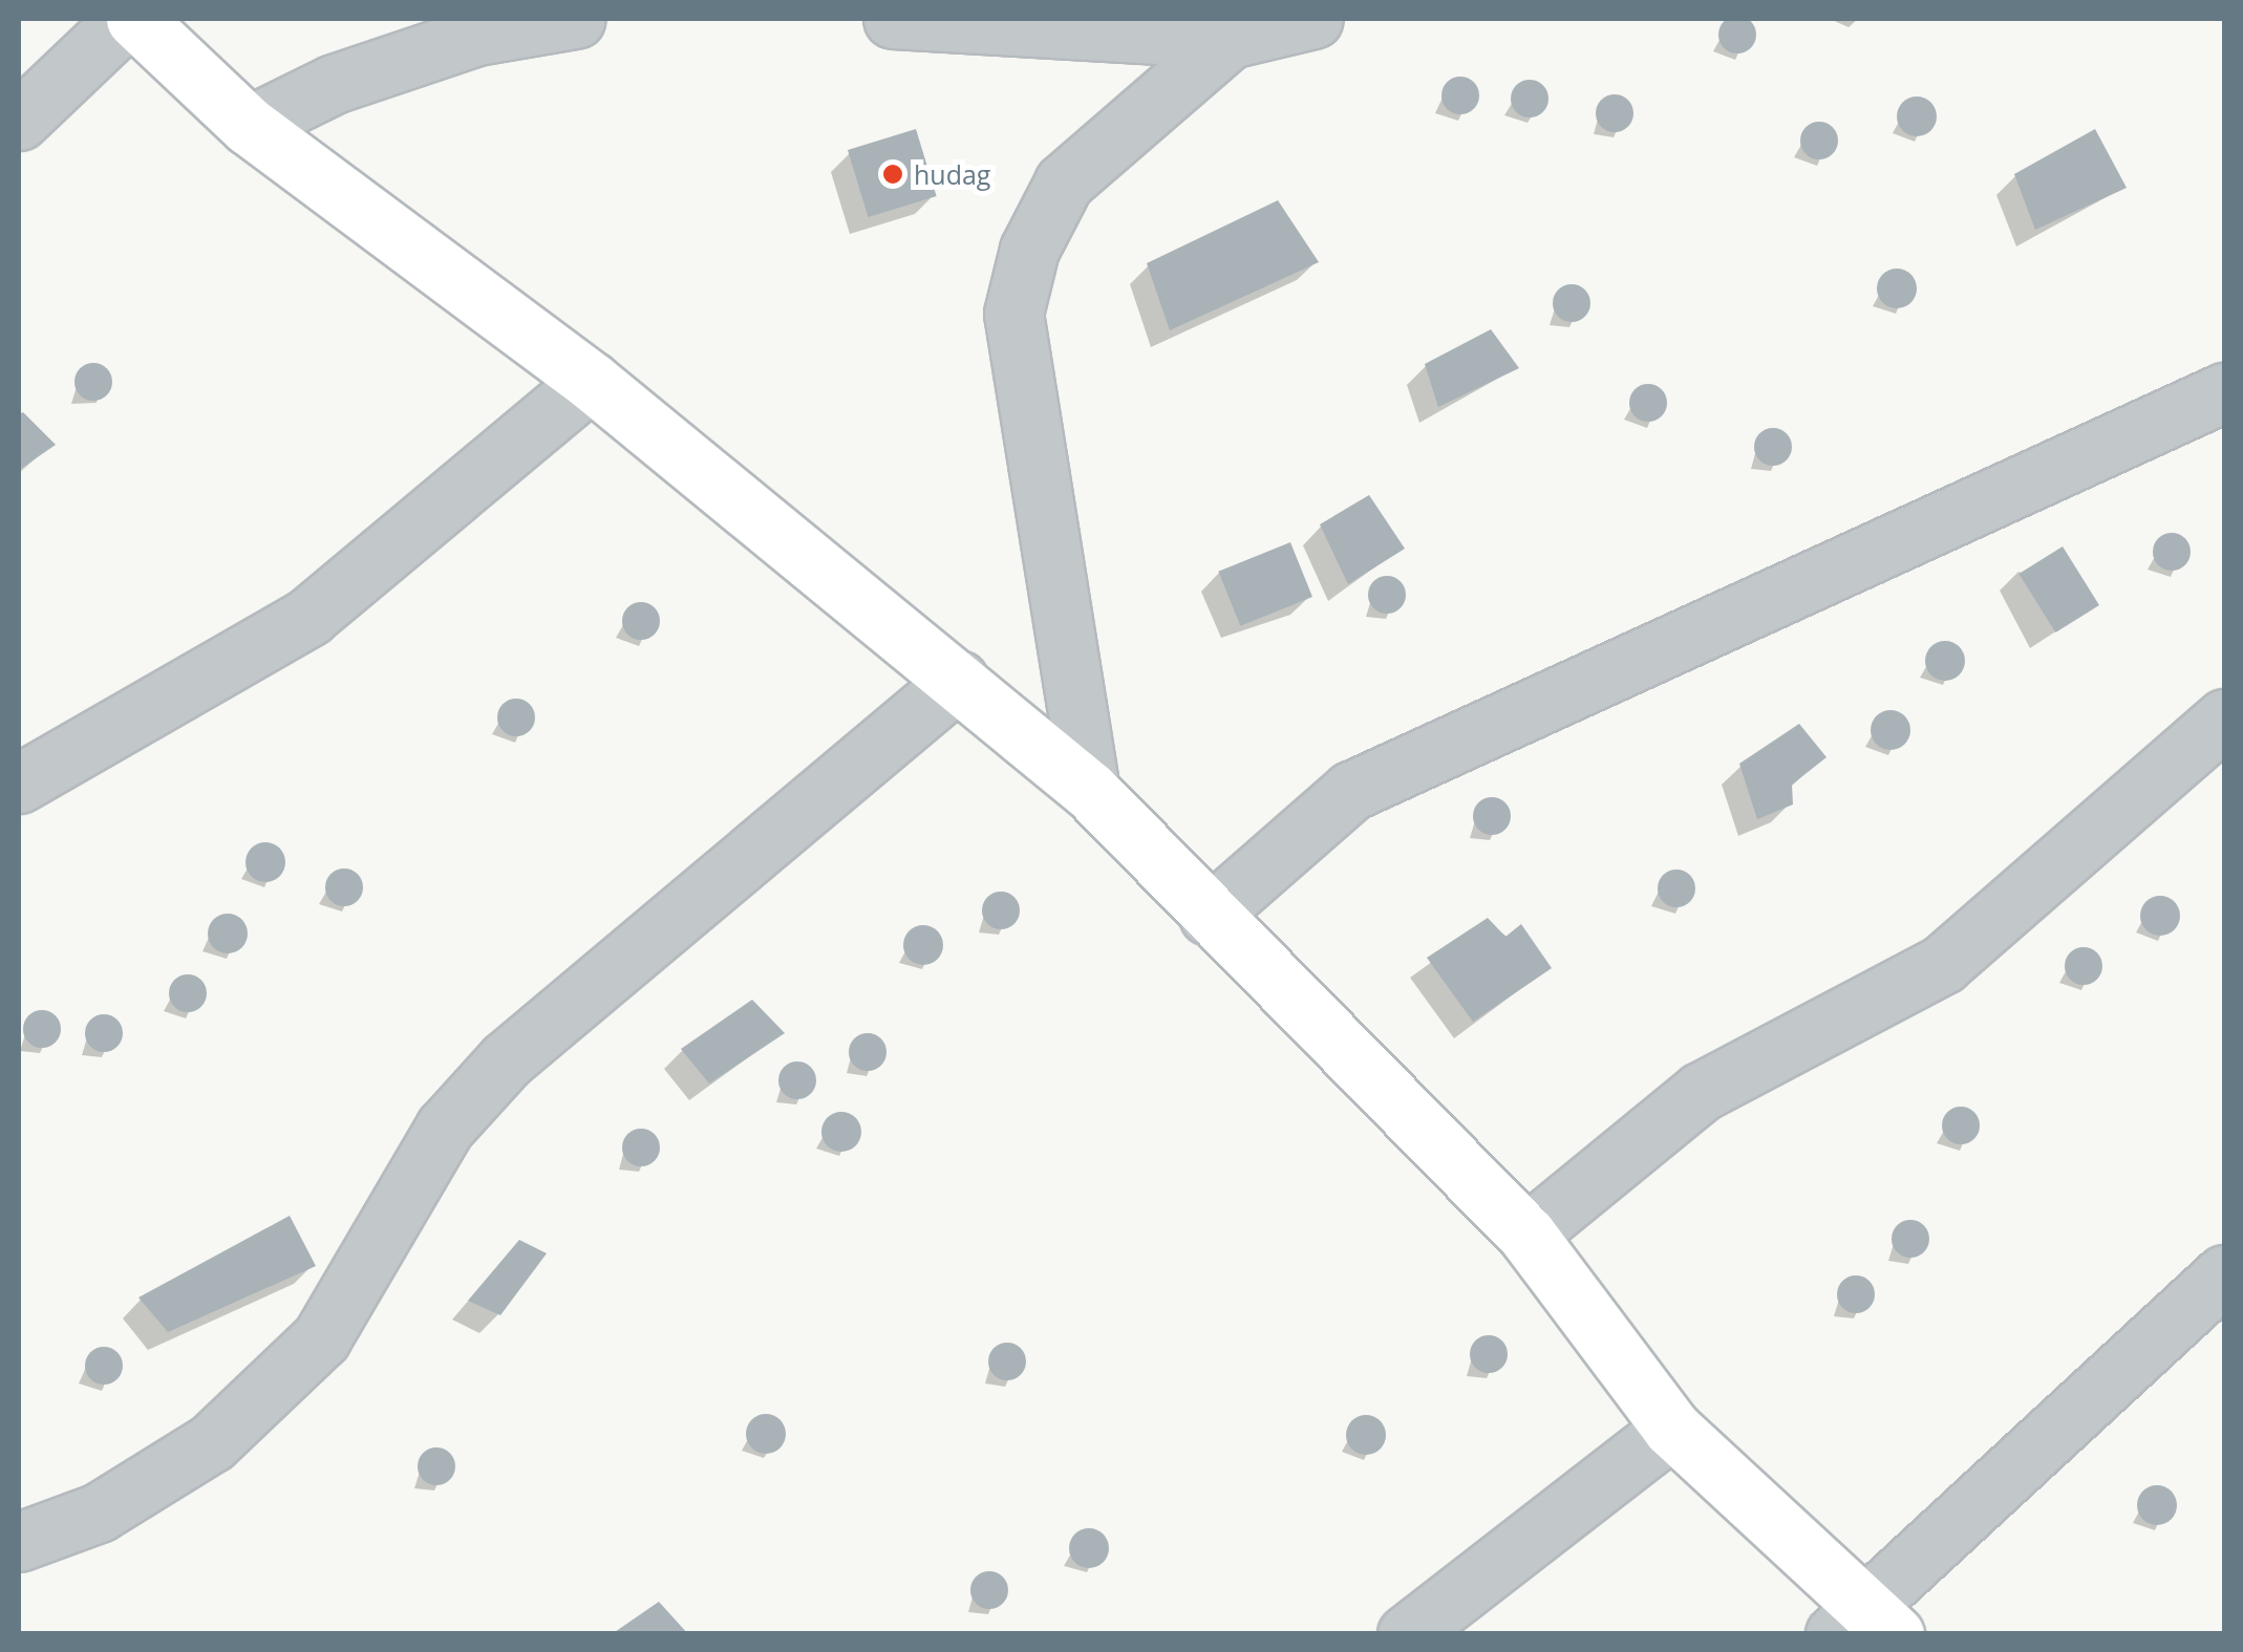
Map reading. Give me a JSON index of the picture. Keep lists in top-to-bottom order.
{
  "places": ["hudag"]
}
